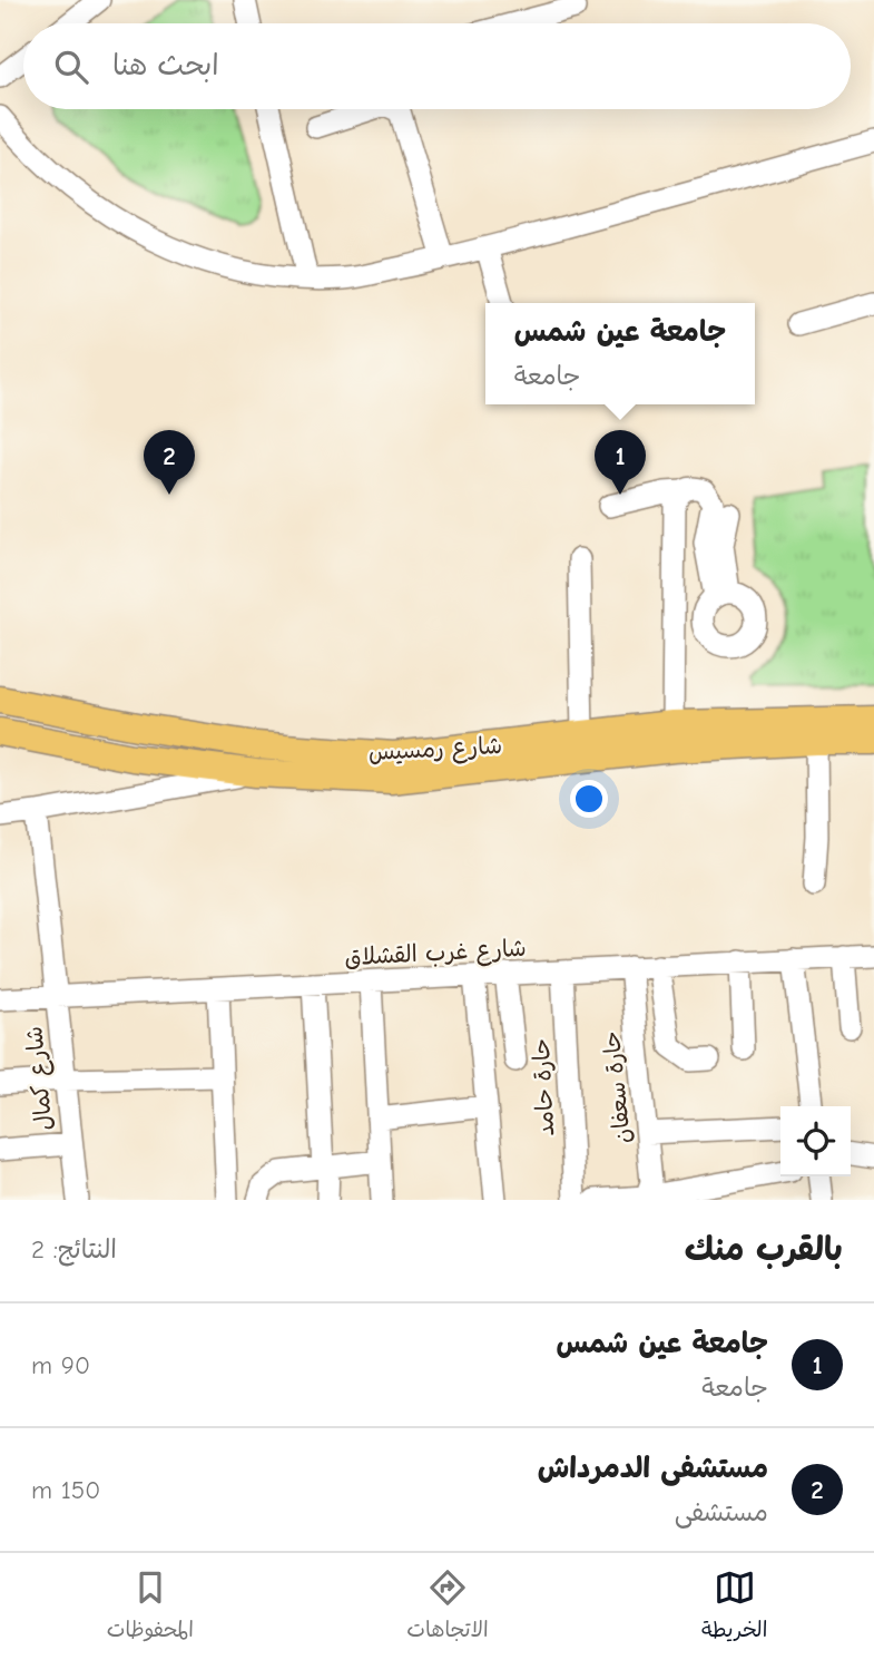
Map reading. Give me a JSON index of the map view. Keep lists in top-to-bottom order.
{
  "streets": {
    "main road": ["شارع رمسيس"],
    "street": [
      "شارع غرب القشلاق",
      "شارع كمال",
      "حارة حامد",
      "حارة سعفان"
    ]
  },
  "crossings": [
    ["شارع رمسيس", "شارع كمال"],
    ["شارع غرب القشلاق", "شارع كمال"],
    ["شارع غرب القشلاق", "حارة حامد"],
    ["شارع غرب القشلاق", "حارة سعفان"]
  ],
  "page": {
    "search": "ابحث هنا",
    "popup": ["جامعة عين شمس", "جامعة"],
    "pins": ["1", "2"],
    "heading": ["بالقرب منك", "النتائج: 2"],
    "list": [
      {
        "mark": "1",
        "name": "جامعة عين شمس",
        "note": "جامعة",
        "value": "90 m"
      },
      {
        "mark": "2",
        "name": "مستشفى الدمرداش",
        "note": "مستشفى",
        "value": "150 m"
      }
    ],
    "nav": ["الخريطة", "الاتجاهات", "المحفوظات"]
  }
}
